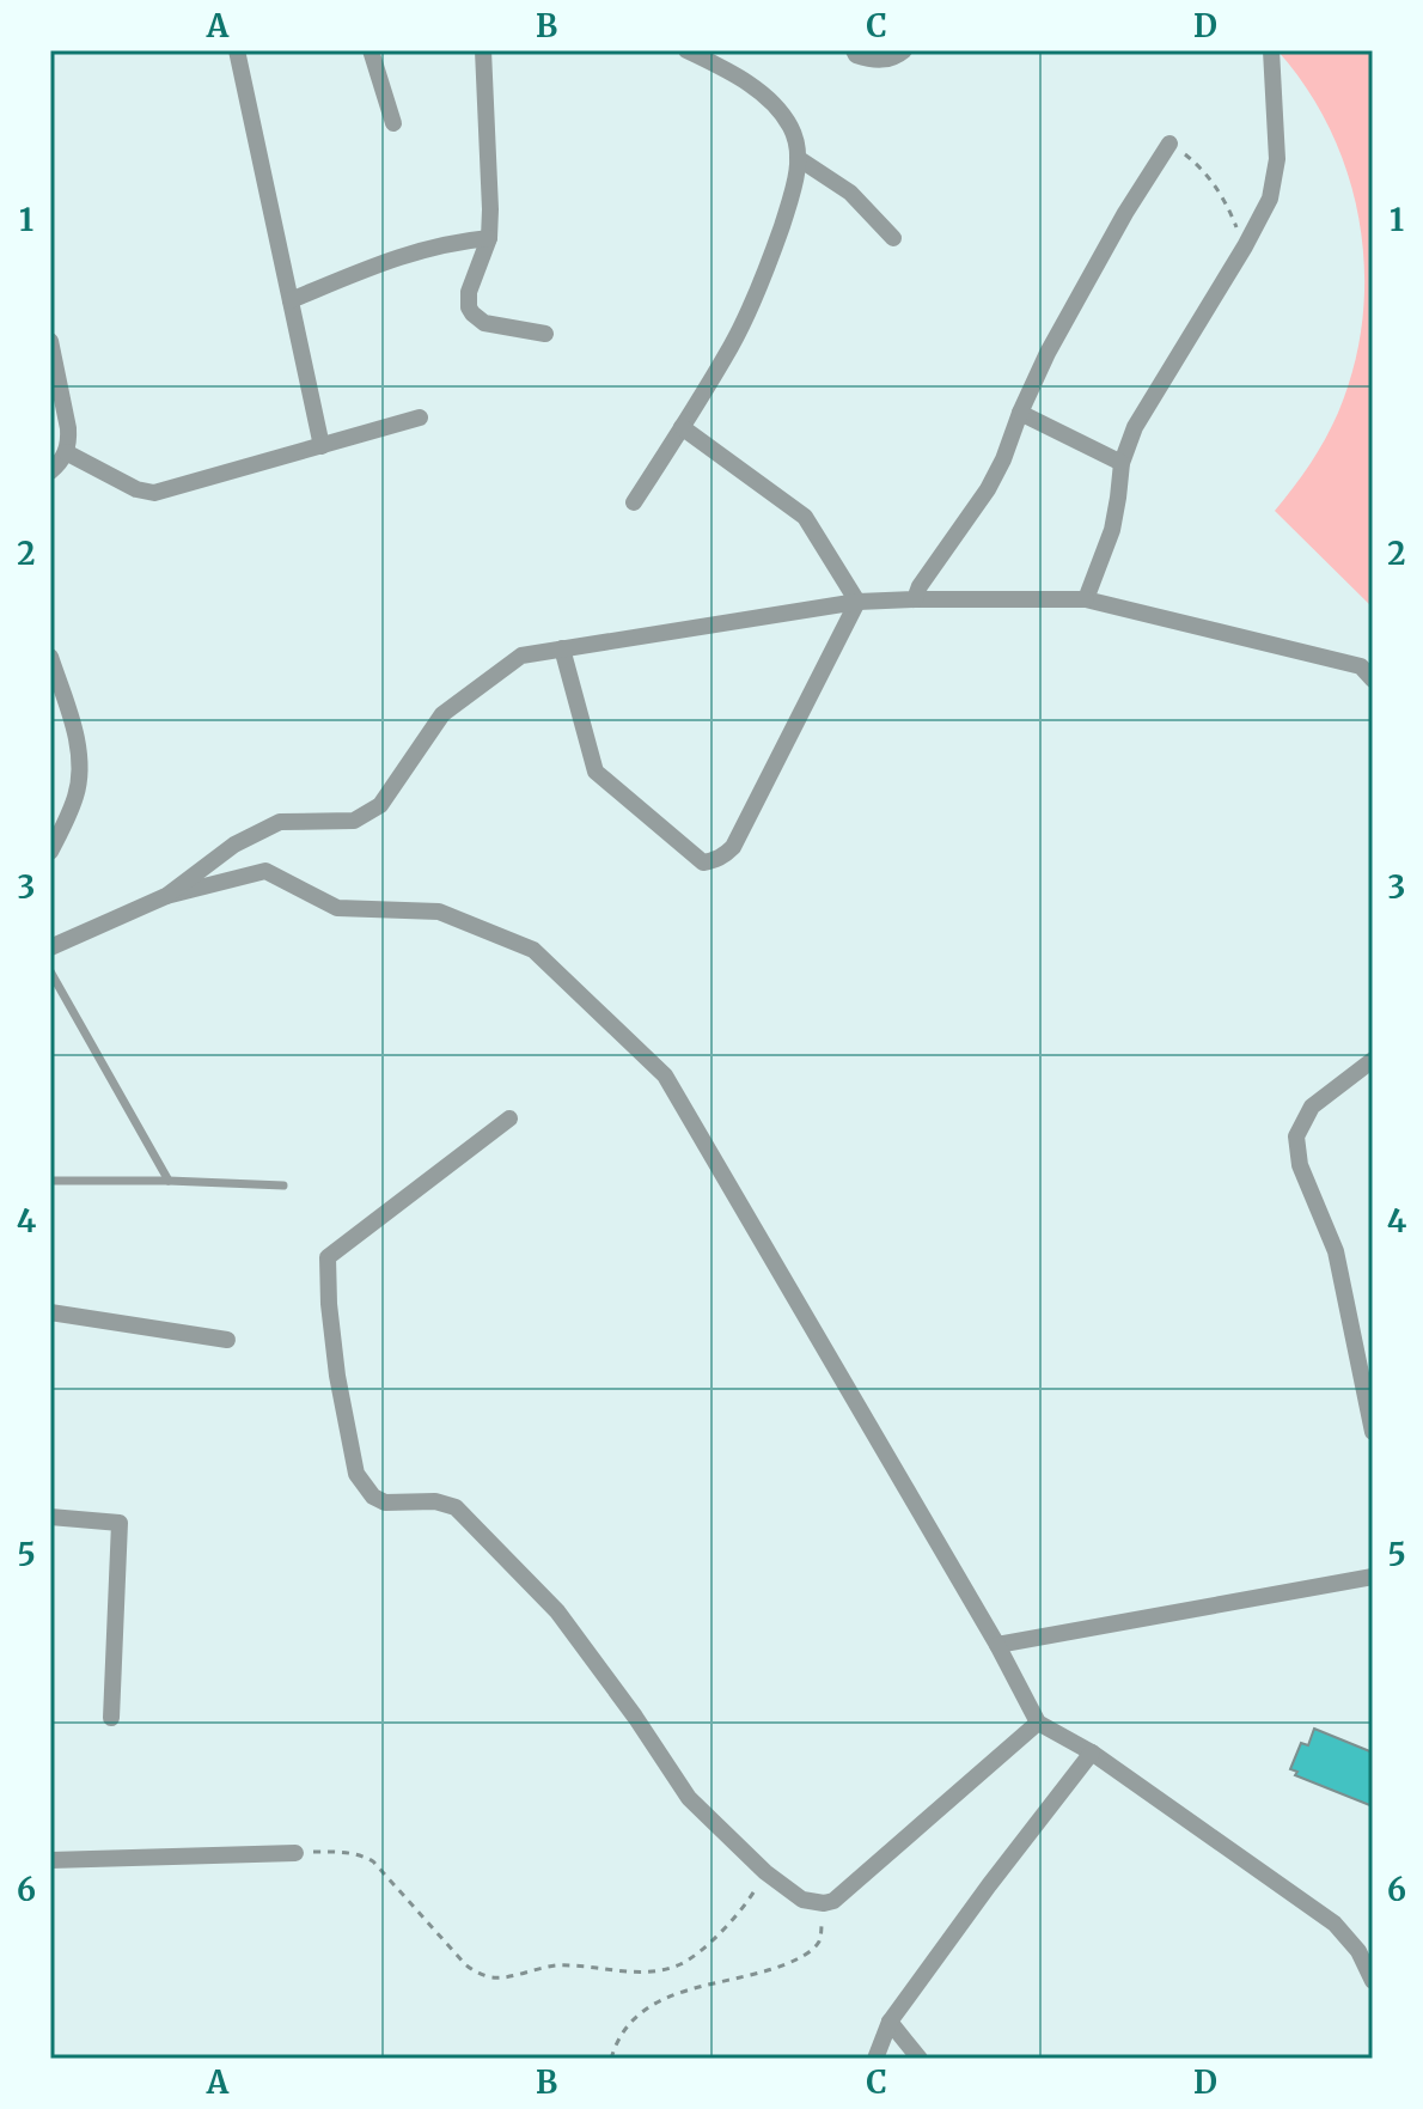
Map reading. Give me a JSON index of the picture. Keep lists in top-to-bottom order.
{
  "grid": {
    "columns": [
      "A",
      "B",
      "C",
      "D"
    ],
    "rows": [
      "1",
      "2",
      "3",
      "4",
      "5",
      "6"
    ]
  }
}
